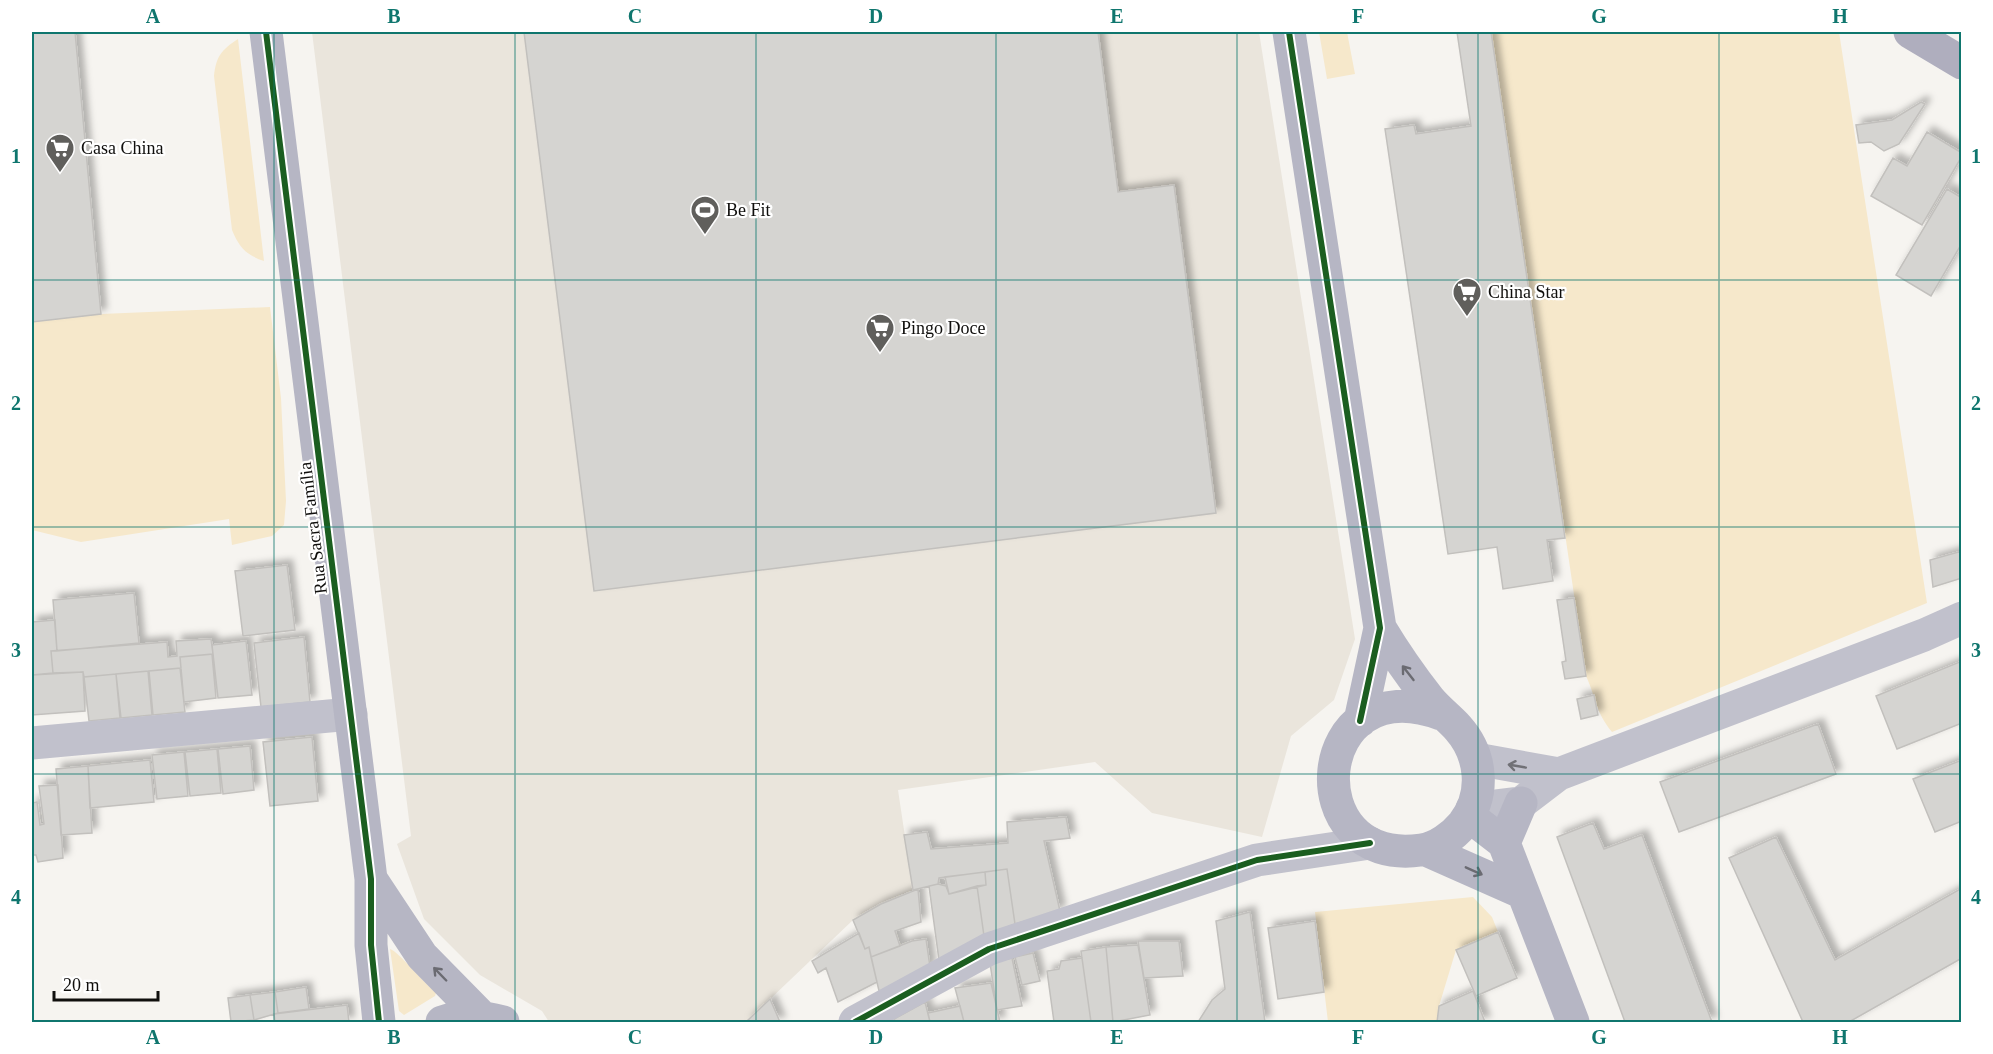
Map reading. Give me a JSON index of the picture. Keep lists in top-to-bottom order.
{
  "streets": {
    "street": ["Rua Sacra Família"]
  },
  "places": {
    "supermarket": ["Casa China", "China Star", "Pingo Doce"],
    "sports": ["Be Fit"]
  },
  "scale_bar": "20 m",
  "grid": {
    "columns": [
      "A",
      "B",
      "C",
      "D",
      "E",
      "F",
      "G",
      "H"
    ],
    "rows": [
      "1",
      "2",
      "3",
      "4"
    ]
  }
}
